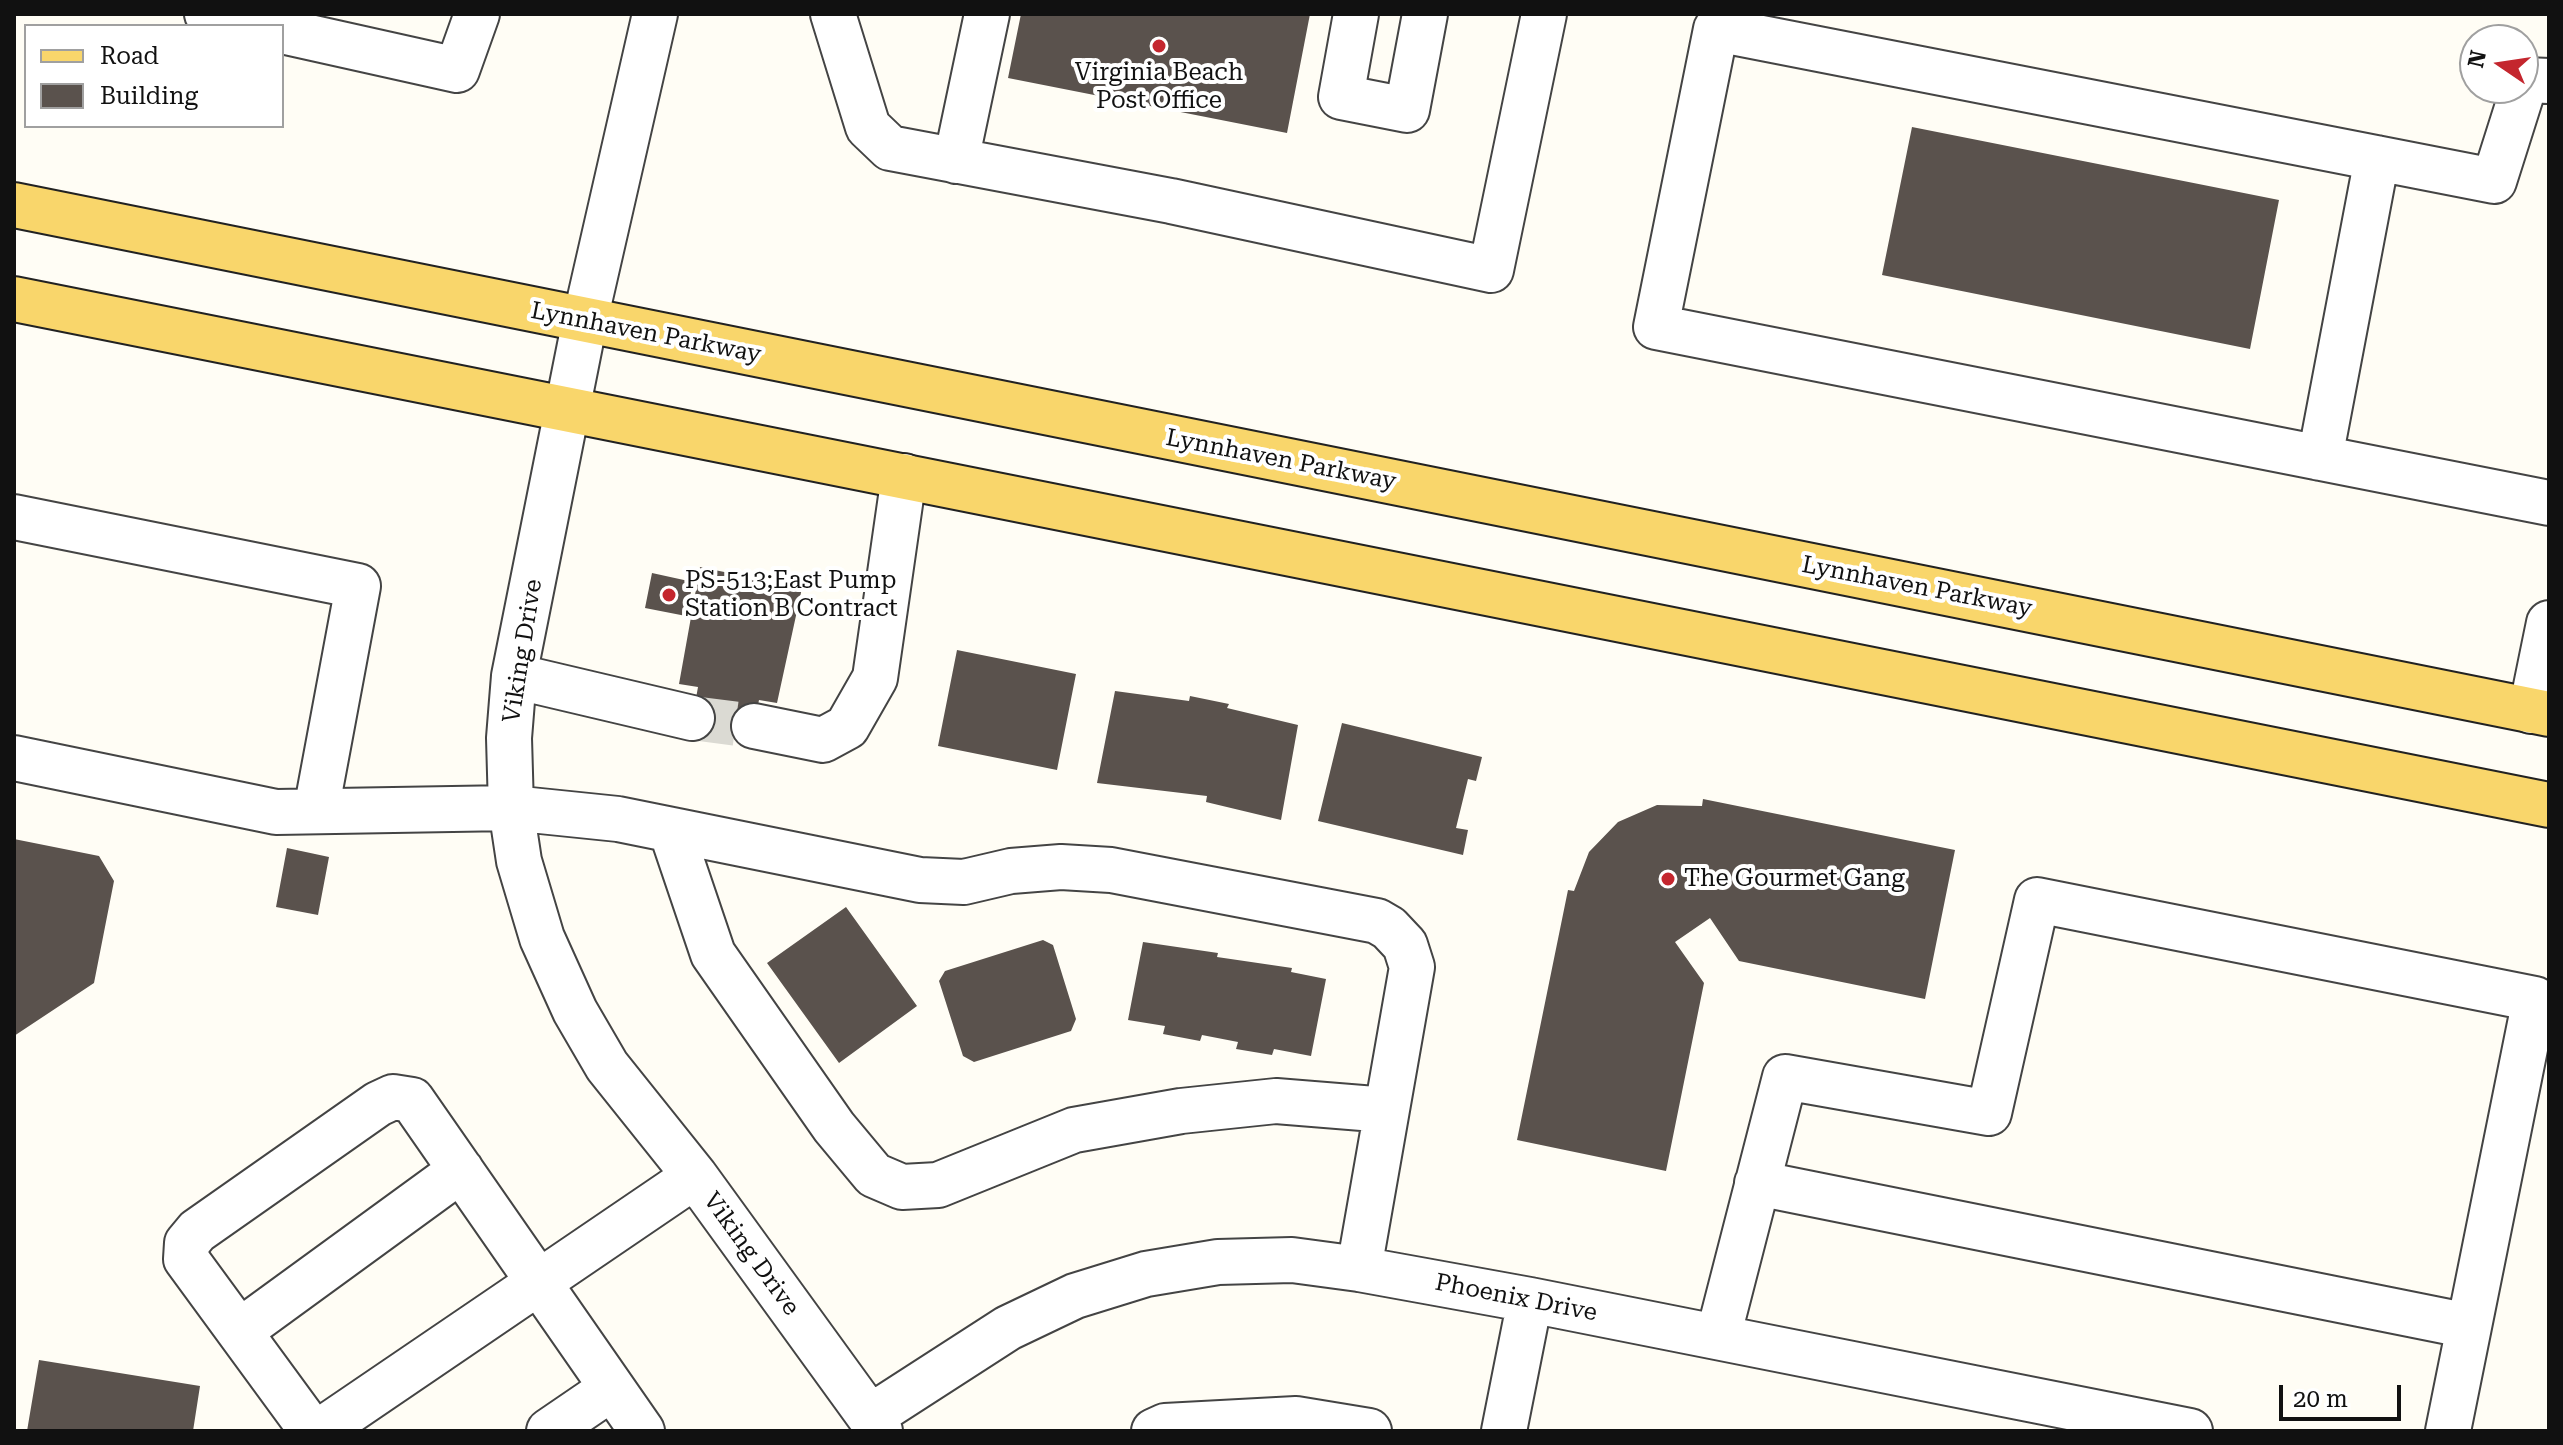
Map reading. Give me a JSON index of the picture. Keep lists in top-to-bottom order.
{
  "streets": {
    "main road": ["Lynnhaven Parkway"],
    "street": ["Viking Drive", "Phoenix Drive"]
  },
  "crossings": [
    ["Lynnhaven Parkway", "Viking Drive"],
    ["Viking Drive", "Phoenix Drive"]
  ],
  "places": ["Virginia Beach Post Office", "PS-513;East Pump Station B Contract", "The Gourmet Gang"],
  "legend": ["Road", "Building"],
  "scale_bar": "20 m",
  "north": "left"
}
